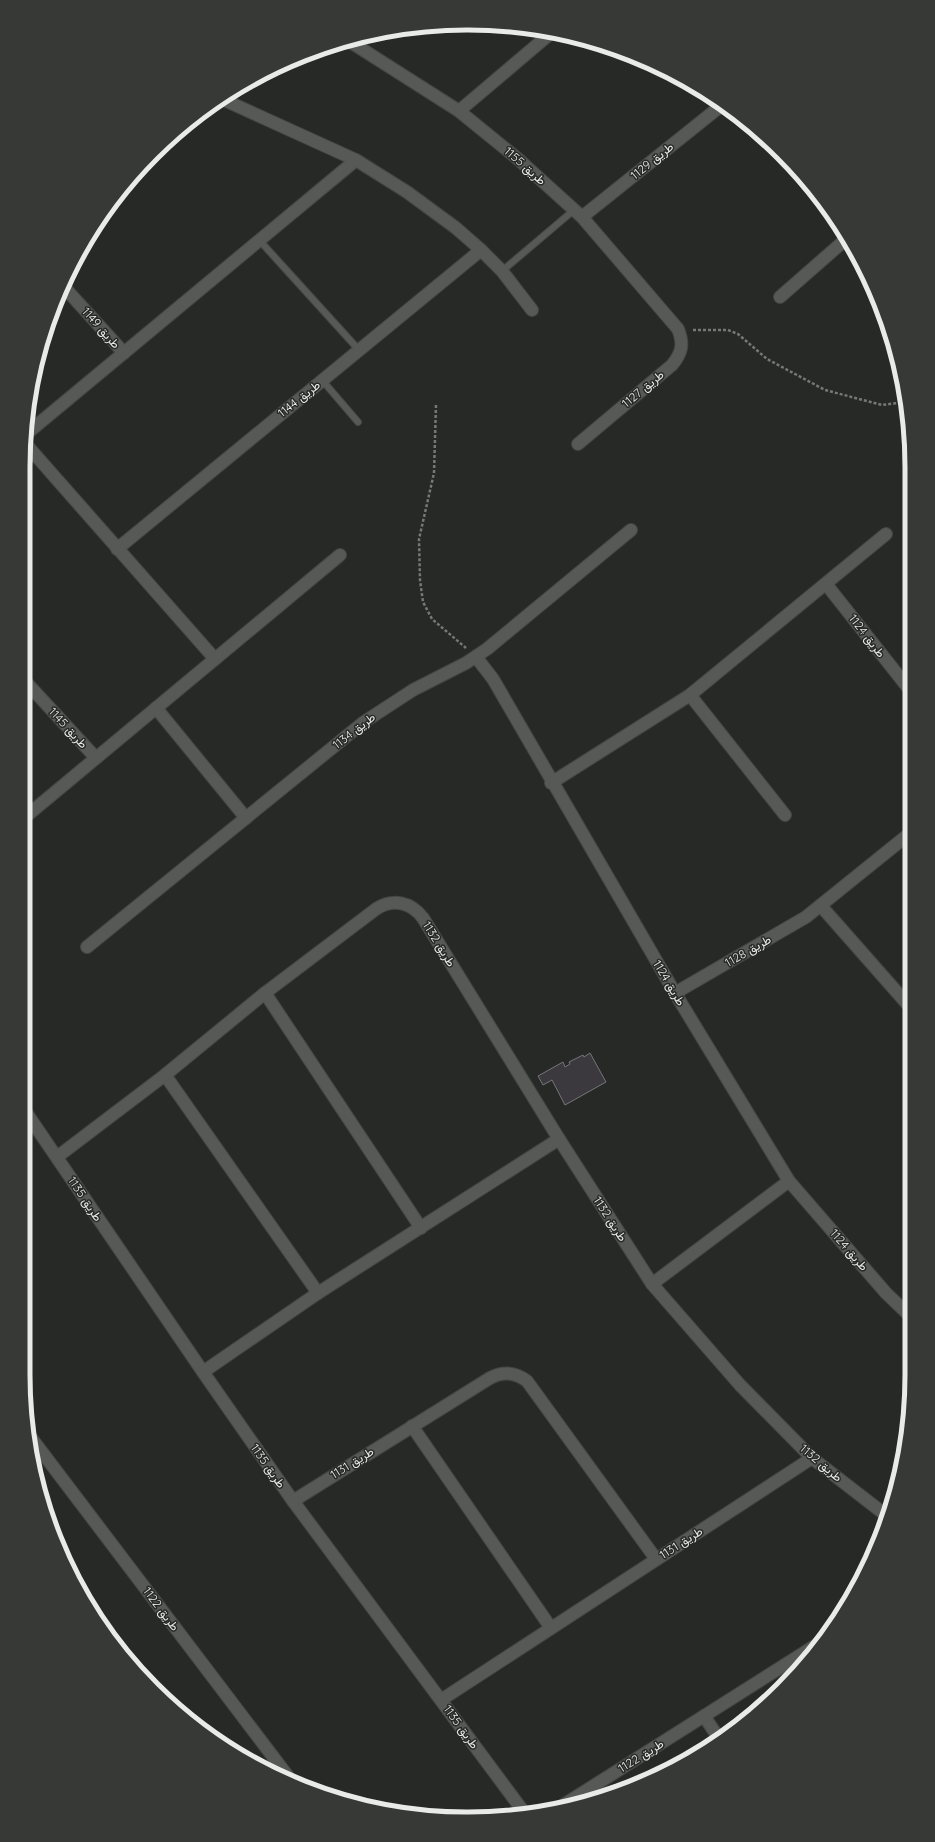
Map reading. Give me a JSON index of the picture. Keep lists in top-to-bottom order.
{
  "streets": {
    "street": [
      "طريق 1129",
      "طريق 1155",
      "طريق 1149",
      "طريق 1127",
      "طريق 1144",
      "طريق 1124",
      "طريق 1145",
      "طريق 1134",
      "طريق 1132",
      "طريق 1128",
      "طريق 1135",
      "طريق 1131",
      "طريق 1122"
    ]
  },
  "crossings": [
    ["طريق 1129", "طريق 1155"],
    ["طريق 1155", "طريق 1127"],
    ["طريق 1124", "طريق 1134"],
    ["طريق 1124", "طريق 1128"],
    ["طريق 1132", "طريق 1135"],
    ["طريق 1132", "طريق 1131"],
    ["طريق 1135", "طريق 1131"]
  ]
}
